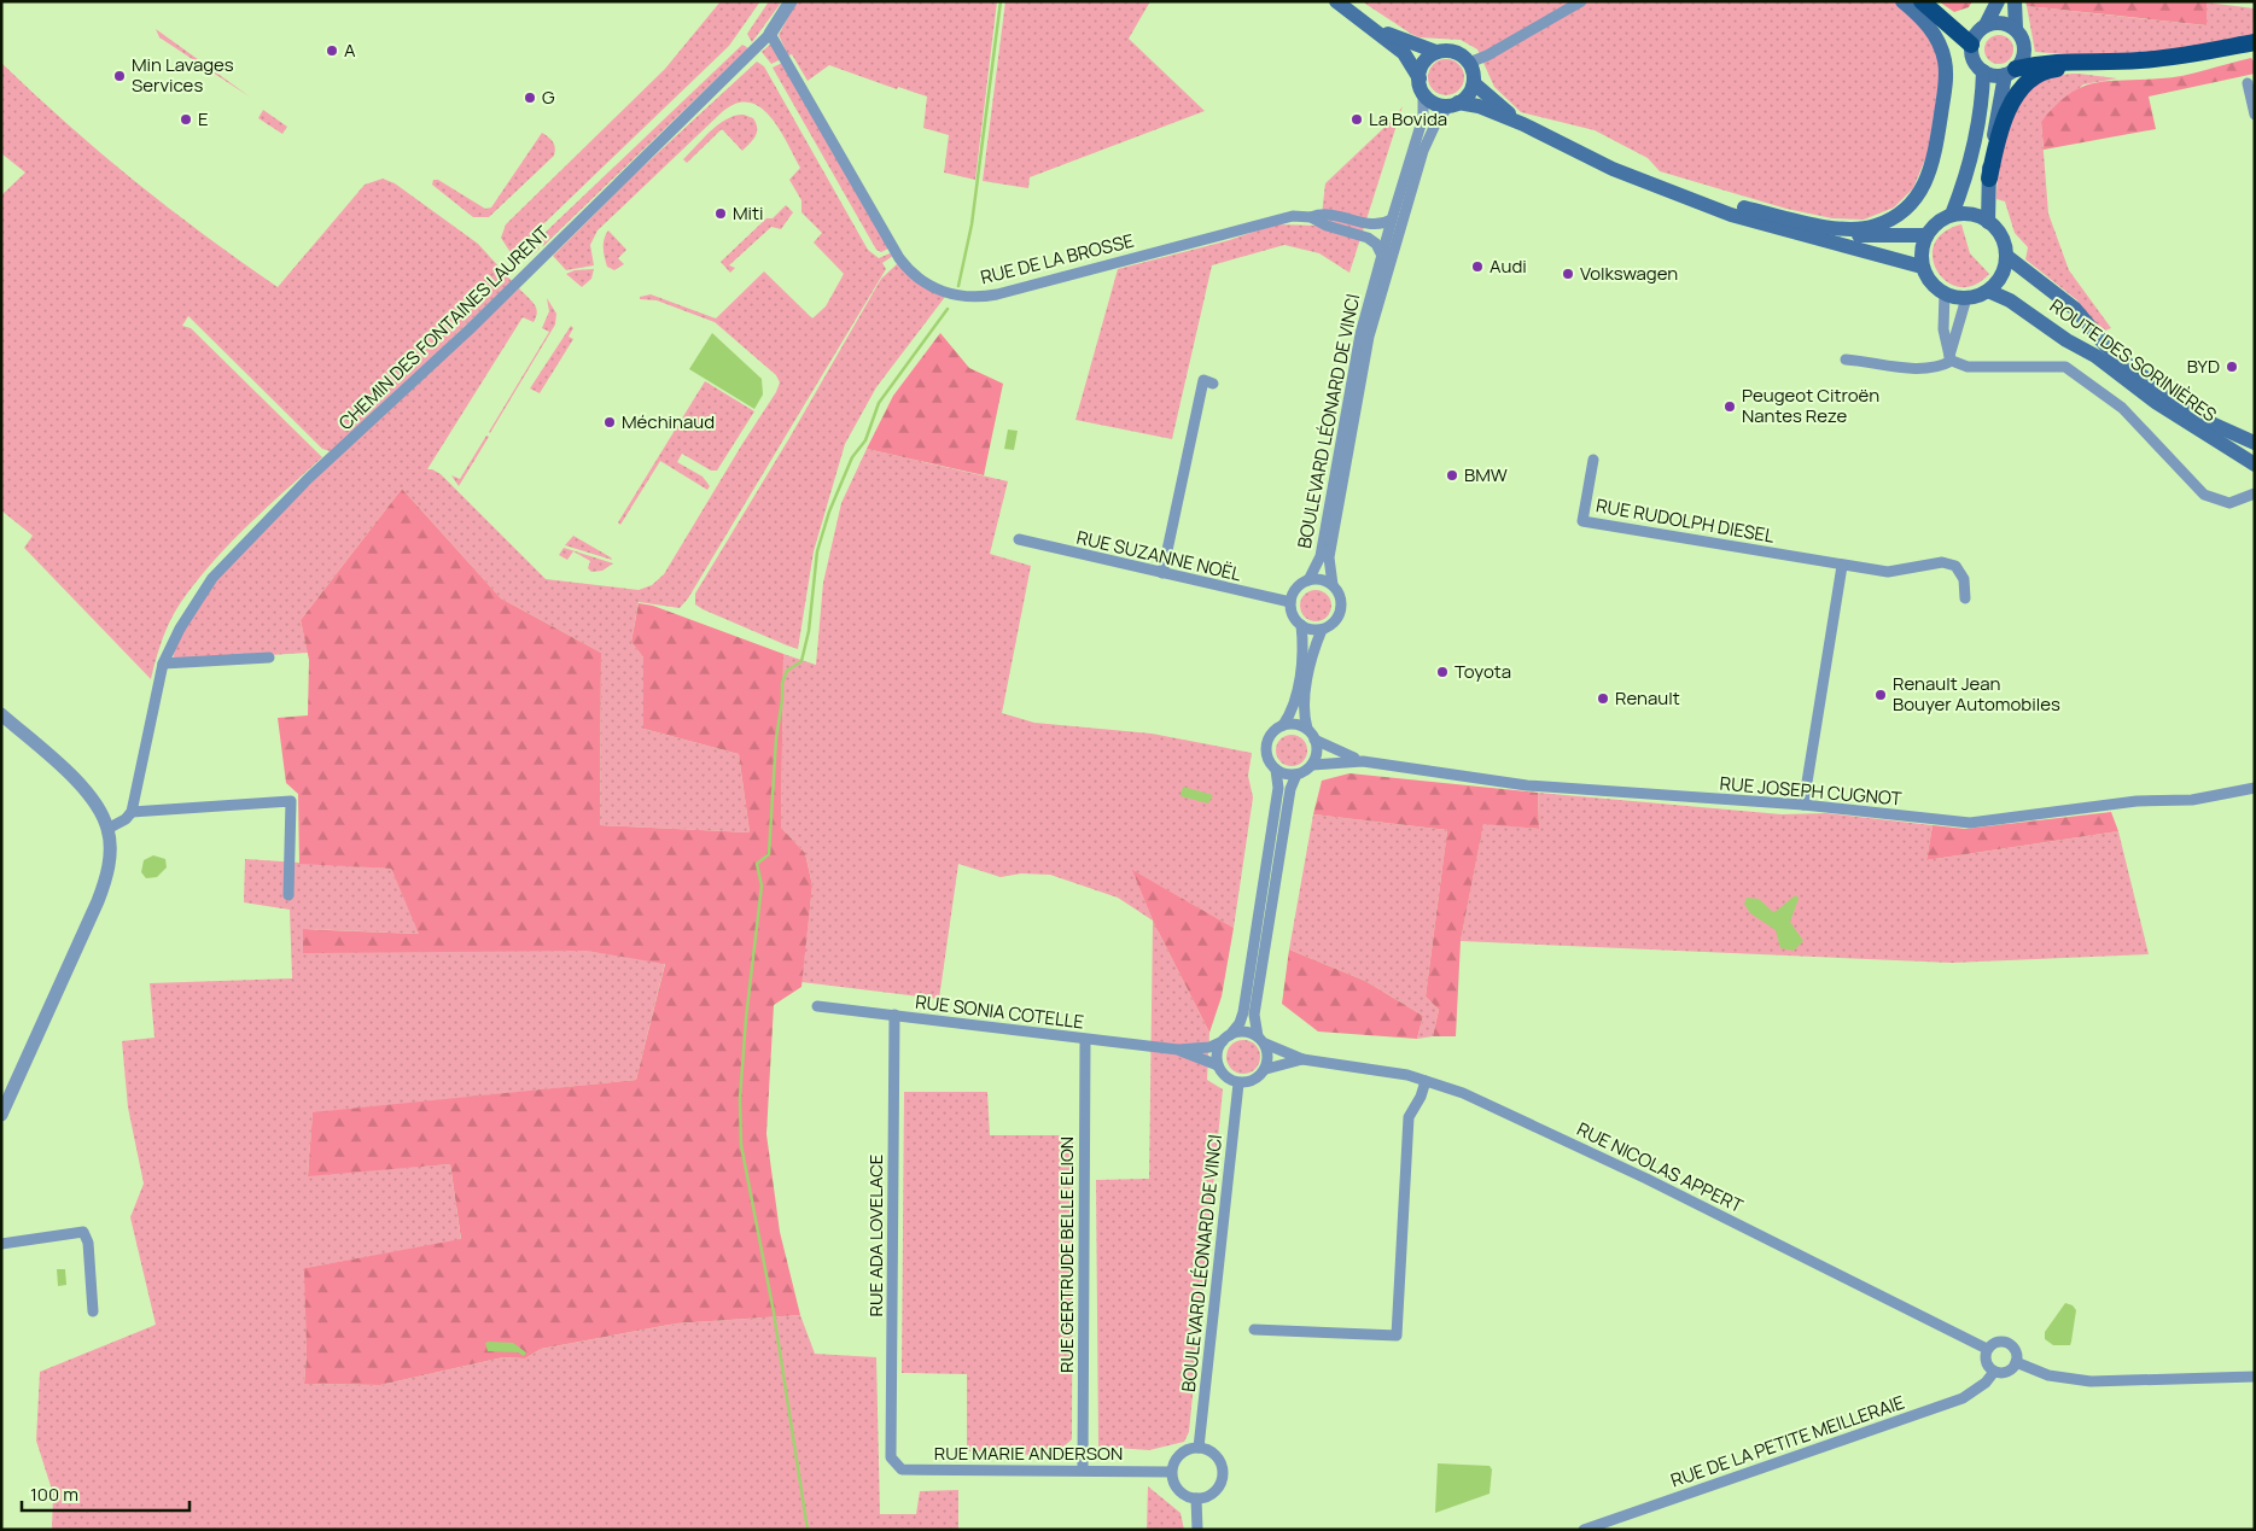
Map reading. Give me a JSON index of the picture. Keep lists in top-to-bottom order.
{
  "streets": {
    "main road": ["ROUTE DES SORINIÈRES"],
    "street": [
      "RUE DE LA BROSSE",
      "CHEMIN DES FONTAINES LAURENT",
      "BOULEVARD LÉONARD DE VINCI",
      "RUE RUDOLPH DIESEL",
      "RUE SUZANNE NOËL",
      "RUE JOSEPH CUGNOT",
      "RUE SONIA COTELLE",
      "RUE NICOLAS APPERT",
      "RUE ADA LOVELACE",
      "RUE GERTRUDE BELLE ELION",
      "RUE DE LA PETITE MEILLERAIE",
      "RUE MARIE ANDERSON"
    ]
  },
  "crossings": [
    ["RUE DE LA BROSSE", "CHEMIN DES FONTAINES LAURENT"],
    ["RUE DE LA BROSSE", "BOULEVARD LÉONARD DE VINCI"],
    ["BOULEVARD LÉONARD DE VINCI", "RUE SUZANNE NOËL"],
    ["BOULEVARD LÉONARD DE VINCI", "RUE MARIE ANDERSON"],
    ["RUE SONIA COTELLE", "RUE ADA LOVELACE"],
    ["RUE SONIA COTELLE", "RUE GERTRUDE BELLE ELION"],
    ["RUE NICOLAS APPERT", "RUE DE LA PETITE MEILLERAIE"],
    ["RUE ADA LOVELACE", "RUE MARIE ANDERSON"],
    ["RUE GERTRUDE BELLE ELION", "RUE MARIE ANDERSON"]
  ],
  "places": [
    "A",
    "Min Lavages Services",
    "G",
    "E",
    "La Bovida",
    "Miti",
    "Audi",
    "Volkswagen",
    "BYD",
    "Peugeot Citroën Nantes Reze",
    "Méchinaud",
    "BMW",
    "Toyota",
    "Renault Jean Bouyer Automobiles",
    "Renault"
  ],
  "scale_bar": "100 m"
}
